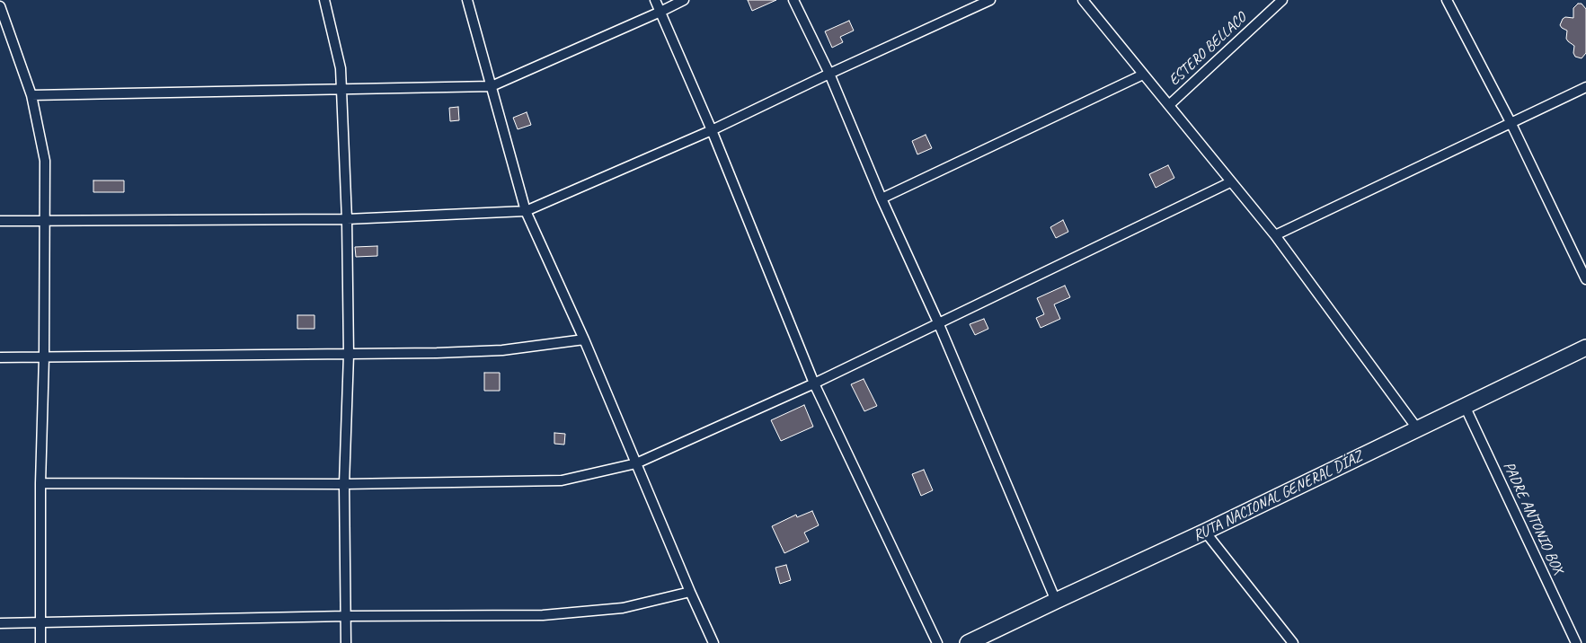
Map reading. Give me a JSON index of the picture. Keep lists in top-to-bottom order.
{
  "streets": {
    "highway": ["RUTA NACIONAL GENERAL DÍAZ"],
    "street": ["ESTERO BELLACO", "PADRE ANTONIO BOX"]
  },
  "crossings": [
    ["RUTA NACIONAL GENERAL DÍAZ", "PADRE ANTONIO BOX"]
  ]
}
